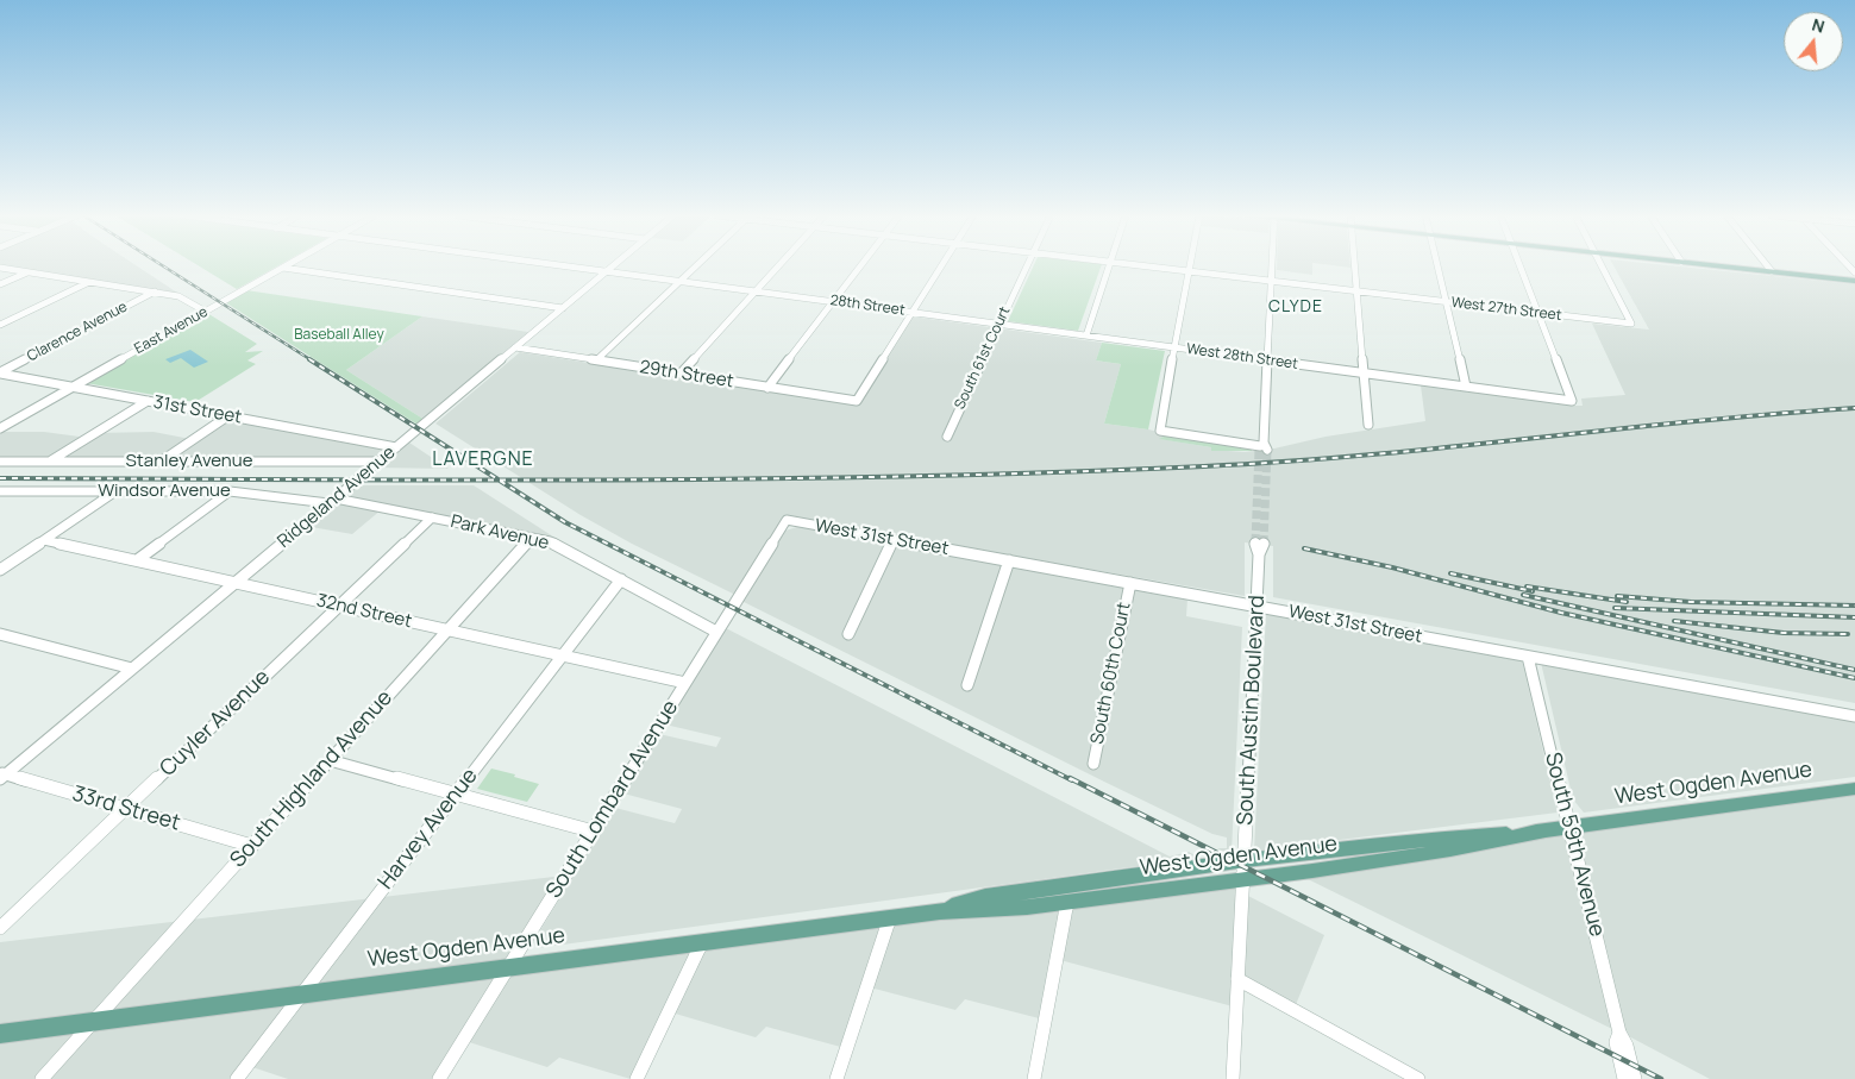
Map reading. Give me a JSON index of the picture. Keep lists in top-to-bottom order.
{
  "streets": {
    "main road": ["West Ogden Avenue"],
    "street": [
      "28th Street",
      "West 27th Street",
      "East Avenue",
      "Clarence Avenue",
      "West 28th Street",
      "South 61st Court",
      "29th Street",
      "31st Street",
      "Stanley Avenue",
      "Windsor Avenue",
      "Ridgeland Avenue",
      "Park Avenue",
      "West 31st Street",
      "32nd Street",
      "South 60th Court",
      "South Austin Boulevard",
      "Cuyler Avenue",
      "South Highland Avenue",
      "South Lombard Avenue",
      "33rd Street",
      "Harvey Avenue",
      "South 59th Avenue"
    ]
  },
  "crossings": [
    ["28th Street", "West 28th Street"],
    ["28th Street", "29th Street"],
    ["28th Street", "Ridgeland Avenue"],
    ["West 27th Street", "West 28th Street"],
    ["East Avenue", "31st Street"],
    ["Clarence Avenue", "31st Street"],
    ["West 28th Street", "South 61st Court"],
    ["West 28th Street", "29th Street"],
    ["29th Street", "Ridgeland Avenue"],
    ["31st Street", "Ridgeland Avenue"],
    ["Stanley Avenue", "Ridgeland Avenue"],
    ["Windsor Avenue", "Ridgeland Avenue"],
    ["Windsor Avenue", "Park Avenue"],
    ["Ridgeland Avenue", "Park Avenue"],
    ["Ridgeland Avenue", "32nd Street"],
    ["Ridgeland Avenue", "33rd Street"],
    ["Park Avenue", "Cuyler Avenue"],
    ["Park Avenue", "South Highland Avenue"],
    ["Park Avenue", "South Lombard Avenue"],
    ["Park Avenue", "Harvey Avenue"],
    ["West 31st Street", "South 60th Court"],
    ["West 31st Street", "South Austin Boulevard"],
    ["West 31st Street", "South Lombard Avenue"],
    ["West 31st Street", "South 59th Avenue"],
    ["32nd Street", "Cuyler Avenue"],
    ["32nd Street", "South Highland Avenue"],
    ["32nd Street", "South Lombard Avenue"],
    ["32nd Street", "Harvey Avenue"],
    ["South Austin Boulevard", "West Ogden Avenue"],
    ["Cuyler Avenue", "33rd Street"],
    ["South Highland Avenue", "West Ogden Avenue"],
    ["South Highland Avenue", "33rd Street"],
    ["West Ogden Avenue", "South Lombard Avenue"],
    ["West Ogden Avenue", "Harvey Avenue"],
    ["West Ogden Avenue", "South 59th Avenue"]
  ],
  "districts": ["CLYDE", "LAVERGNE"],
  "parks": ["Baseball Alley"],
  "north": "top"
}
